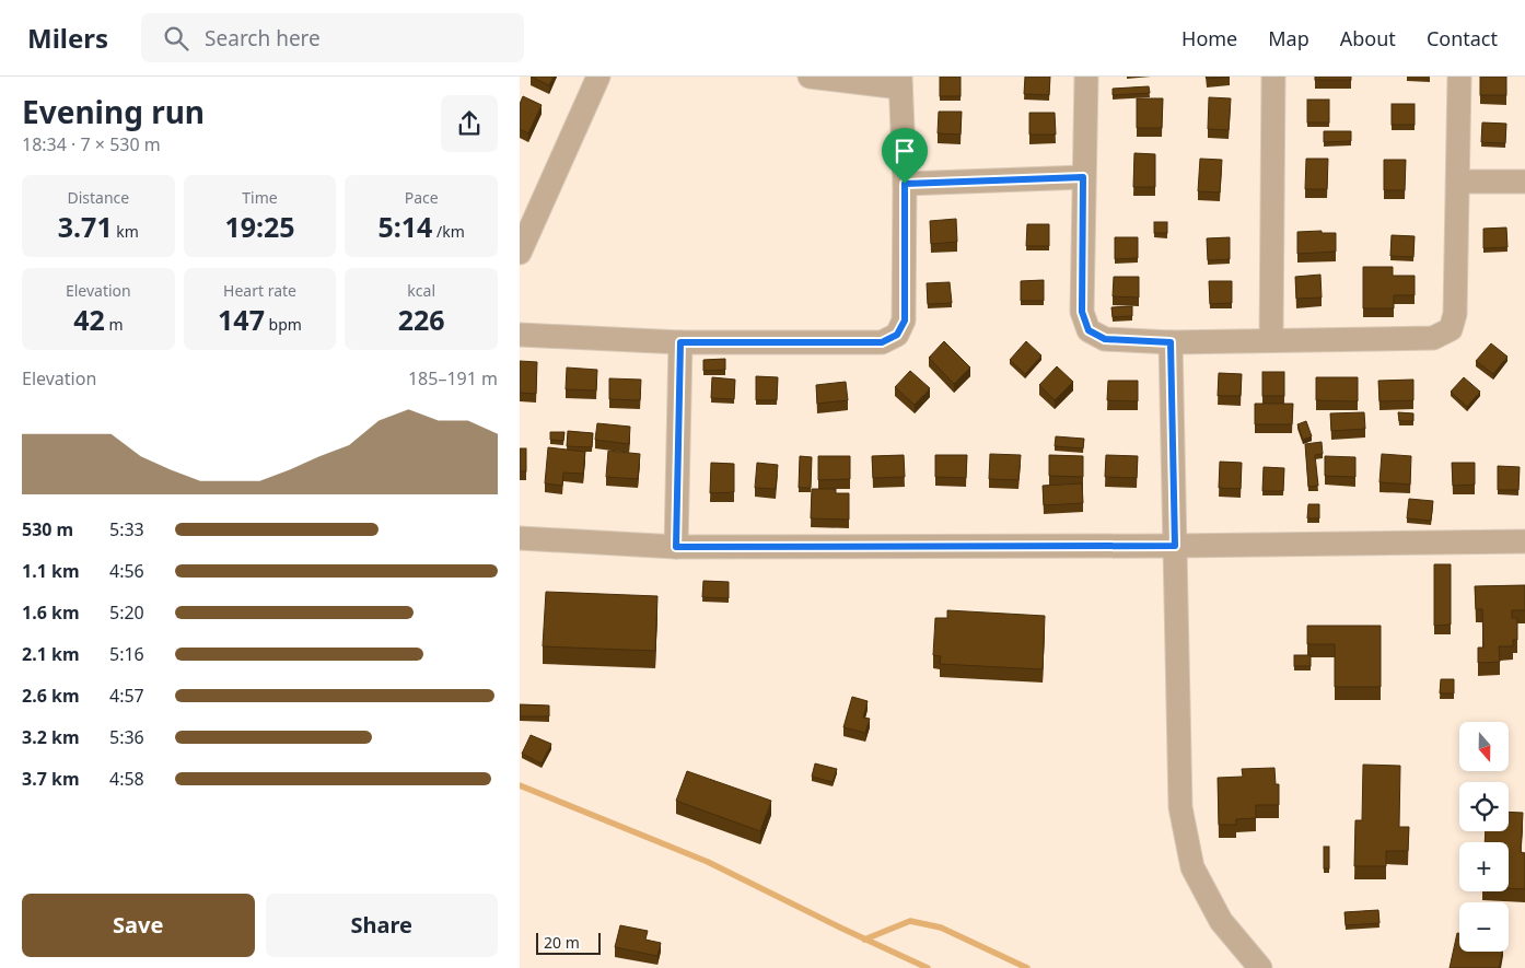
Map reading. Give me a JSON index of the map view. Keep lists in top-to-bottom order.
{
  "scale_bar": "20 m",
  "north": "bottom",
  "page": {
    "header": "Milers",
    "search": "Search here",
    "nav": [
      "Home",
      "Map",
      "About",
      "Contact"
    ],
    "heading": ["Evening run", "18:34 · 7 × 530 m"],
    "stats": [
      ["Distance", "3.71 km"],
      ["Time", "19:25"],
      ["Pace", "5:14 /km"],
      ["Elevation", "42 m"],
      ["Heart rate", "147 bpm"],
      ["kcal", "226"]
    ],
    "chart": ["Elevation", "185–191 m"],
    "list": [
      {
        "name": "530 m",
        "note": "5:33"
      },
      {
        "name": "1.1 km",
        "note": "4:56"
      },
      {
        "name": "1.6 km",
        "note": "5:20"
      },
      {
        "name": "2.1 km",
        "note": "5:16"
      },
      {
        "name": "2.6 km",
        "note": "4:57"
      },
      {
        "name": "3.2 km",
        "note": "5:36"
      },
      {
        "name": "3.7 km",
        "note": "4:58"
      }
    ],
    "map_buttons": ["+", "−"],
    "buttons": ["Save", "Share"],
    "scale": "20 m"
  }
}
